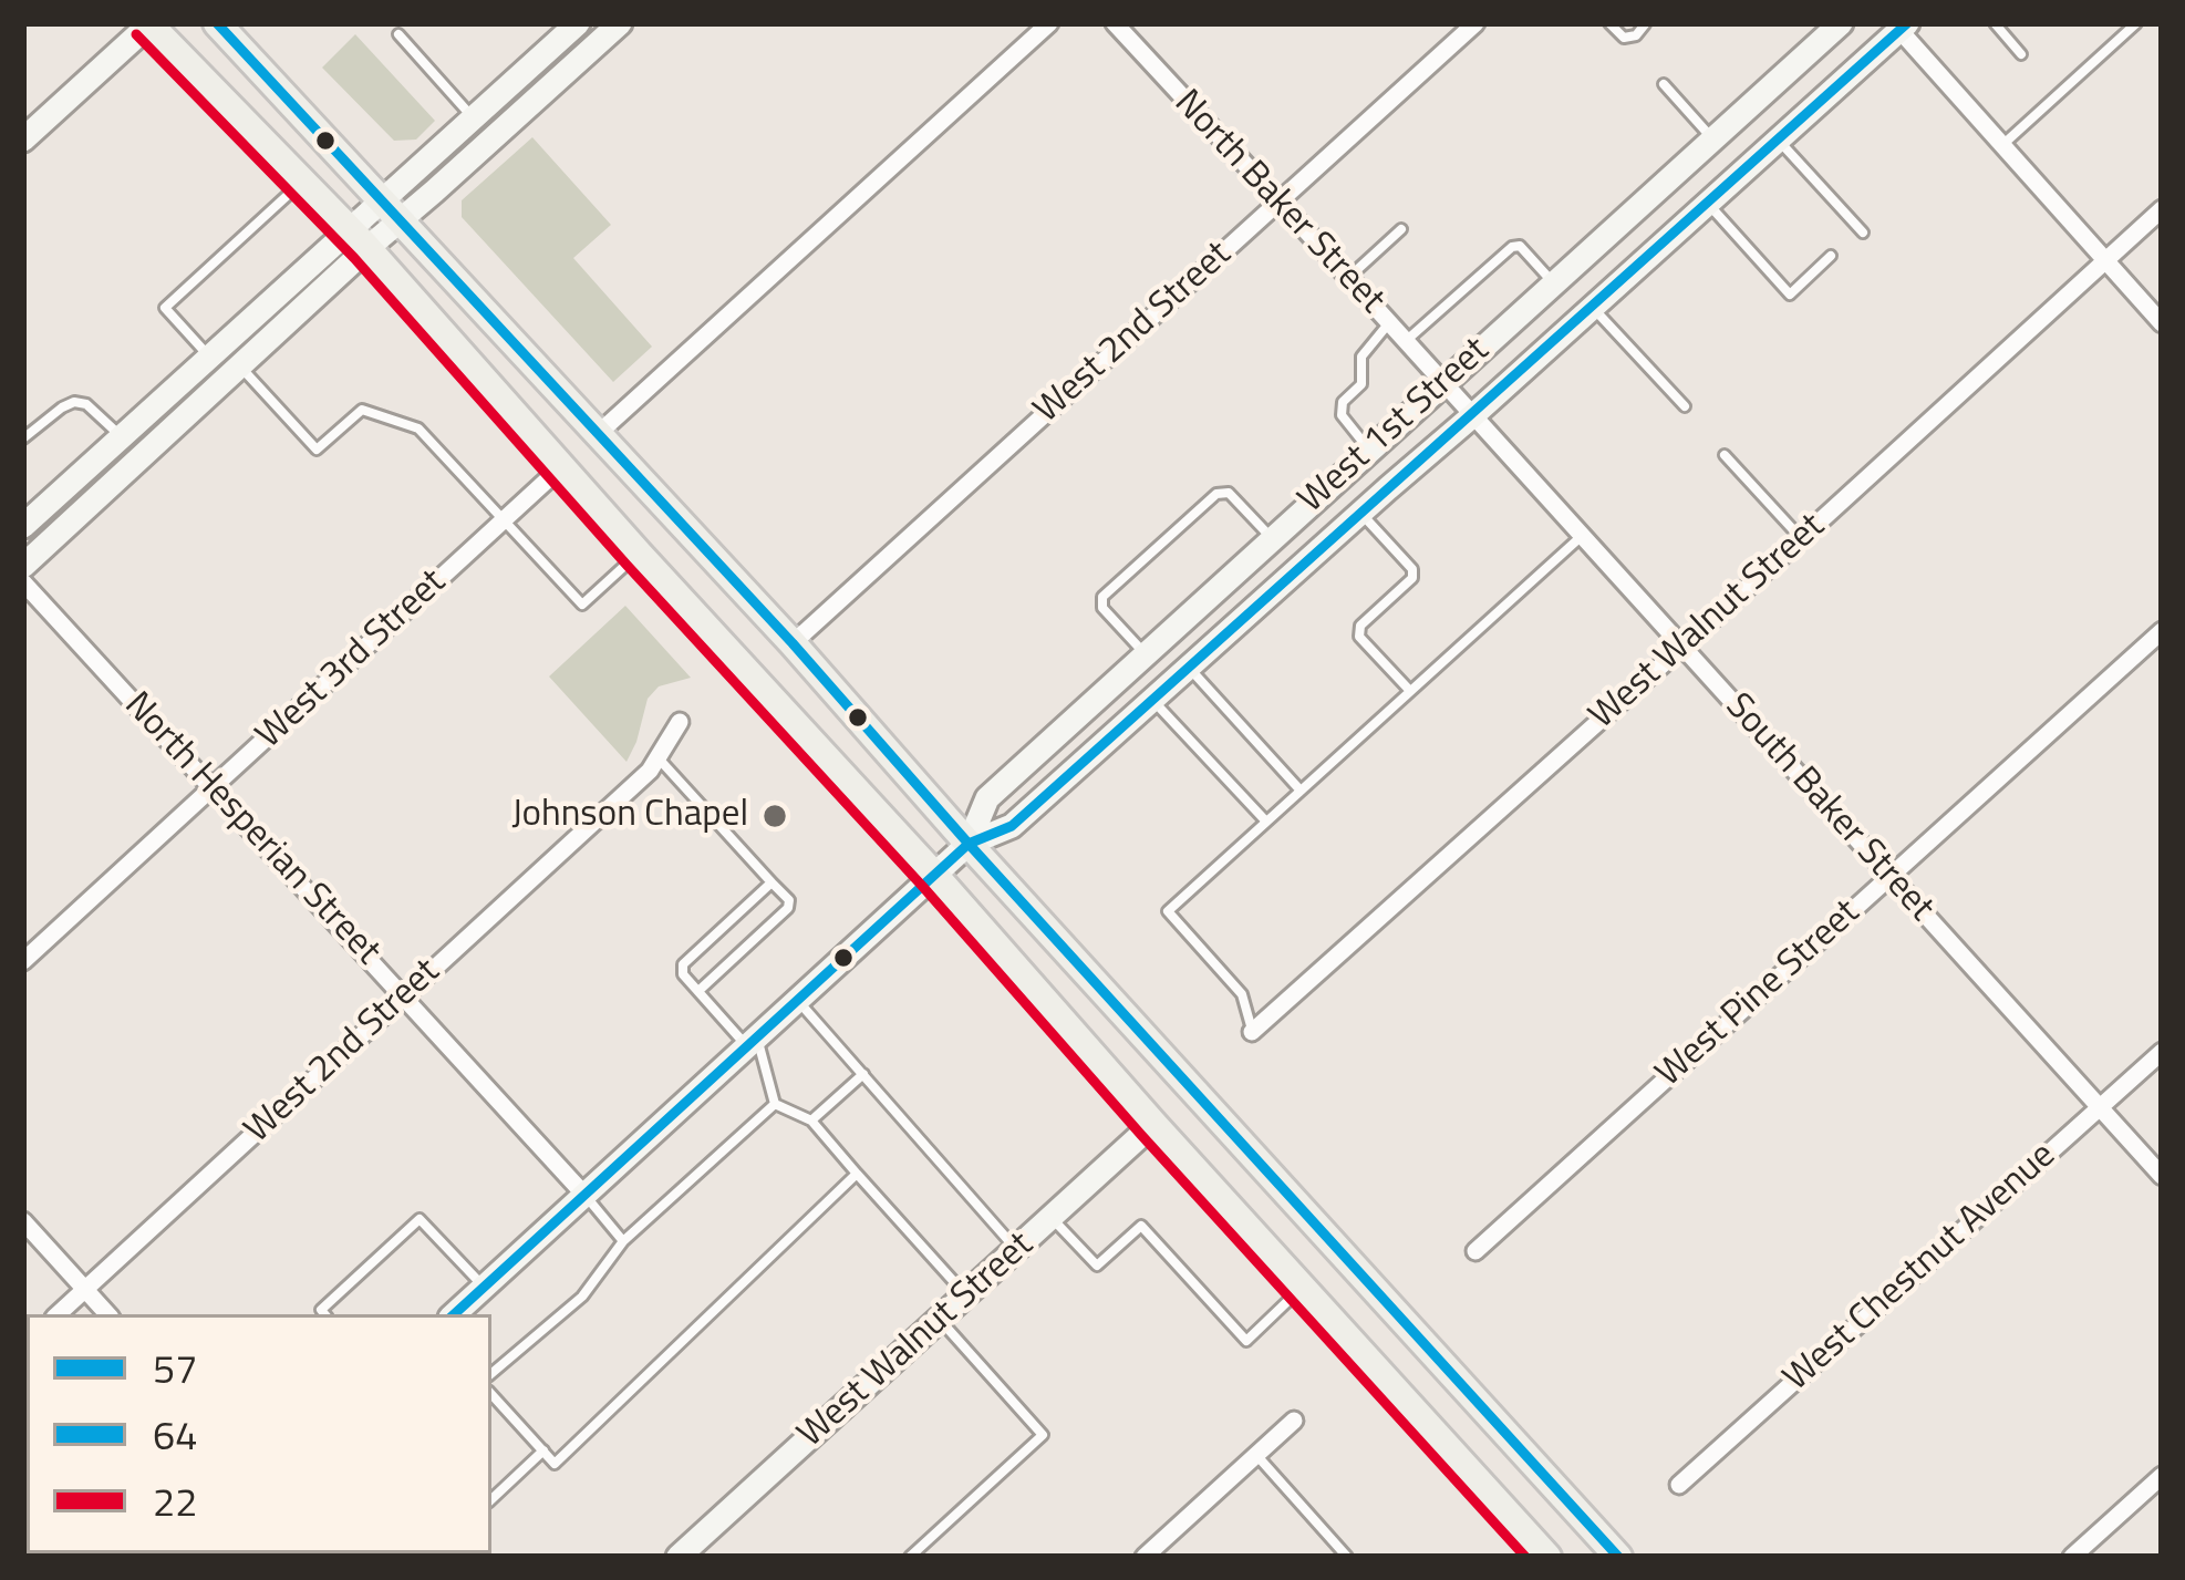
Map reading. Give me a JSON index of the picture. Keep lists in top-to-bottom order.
{
  "streets": {
    "main road": ["West 1st Street", "West Walnut Street"],
    "street": [
      "North Baker Street",
      "West 2nd Street",
      "West 3rd Street",
      "South Baker Street",
      "North Hesperian Street",
      "West Pine Street",
      "West Chestnut Avenue"
    ]
  },
  "crossings": [
    ["North Baker Street", "West 2nd Street"],
    ["North Baker Street", "West 1st Street"],
    ["North Baker Street", "South Baker Street"],
    ["West 2nd Street", "North Hesperian Street"],
    ["West 1st Street", "South Baker Street"],
    ["West 1st Street", "North Hesperian Street"],
    ["West Walnut Street", "South Baker Street"],
    ["West 3rd Street", "North Hesperian Street"],
    ["South Baker Street", "West Pine Street"],
    ["South Baker Street", "West Chestnut Avenue"]
  ],
  "places": ["Johnson Chapel"],
  "lines": ["transit line 57", "transit line 64", "transit line 22"],
  "legend": ["57", "64", "22"]
}
